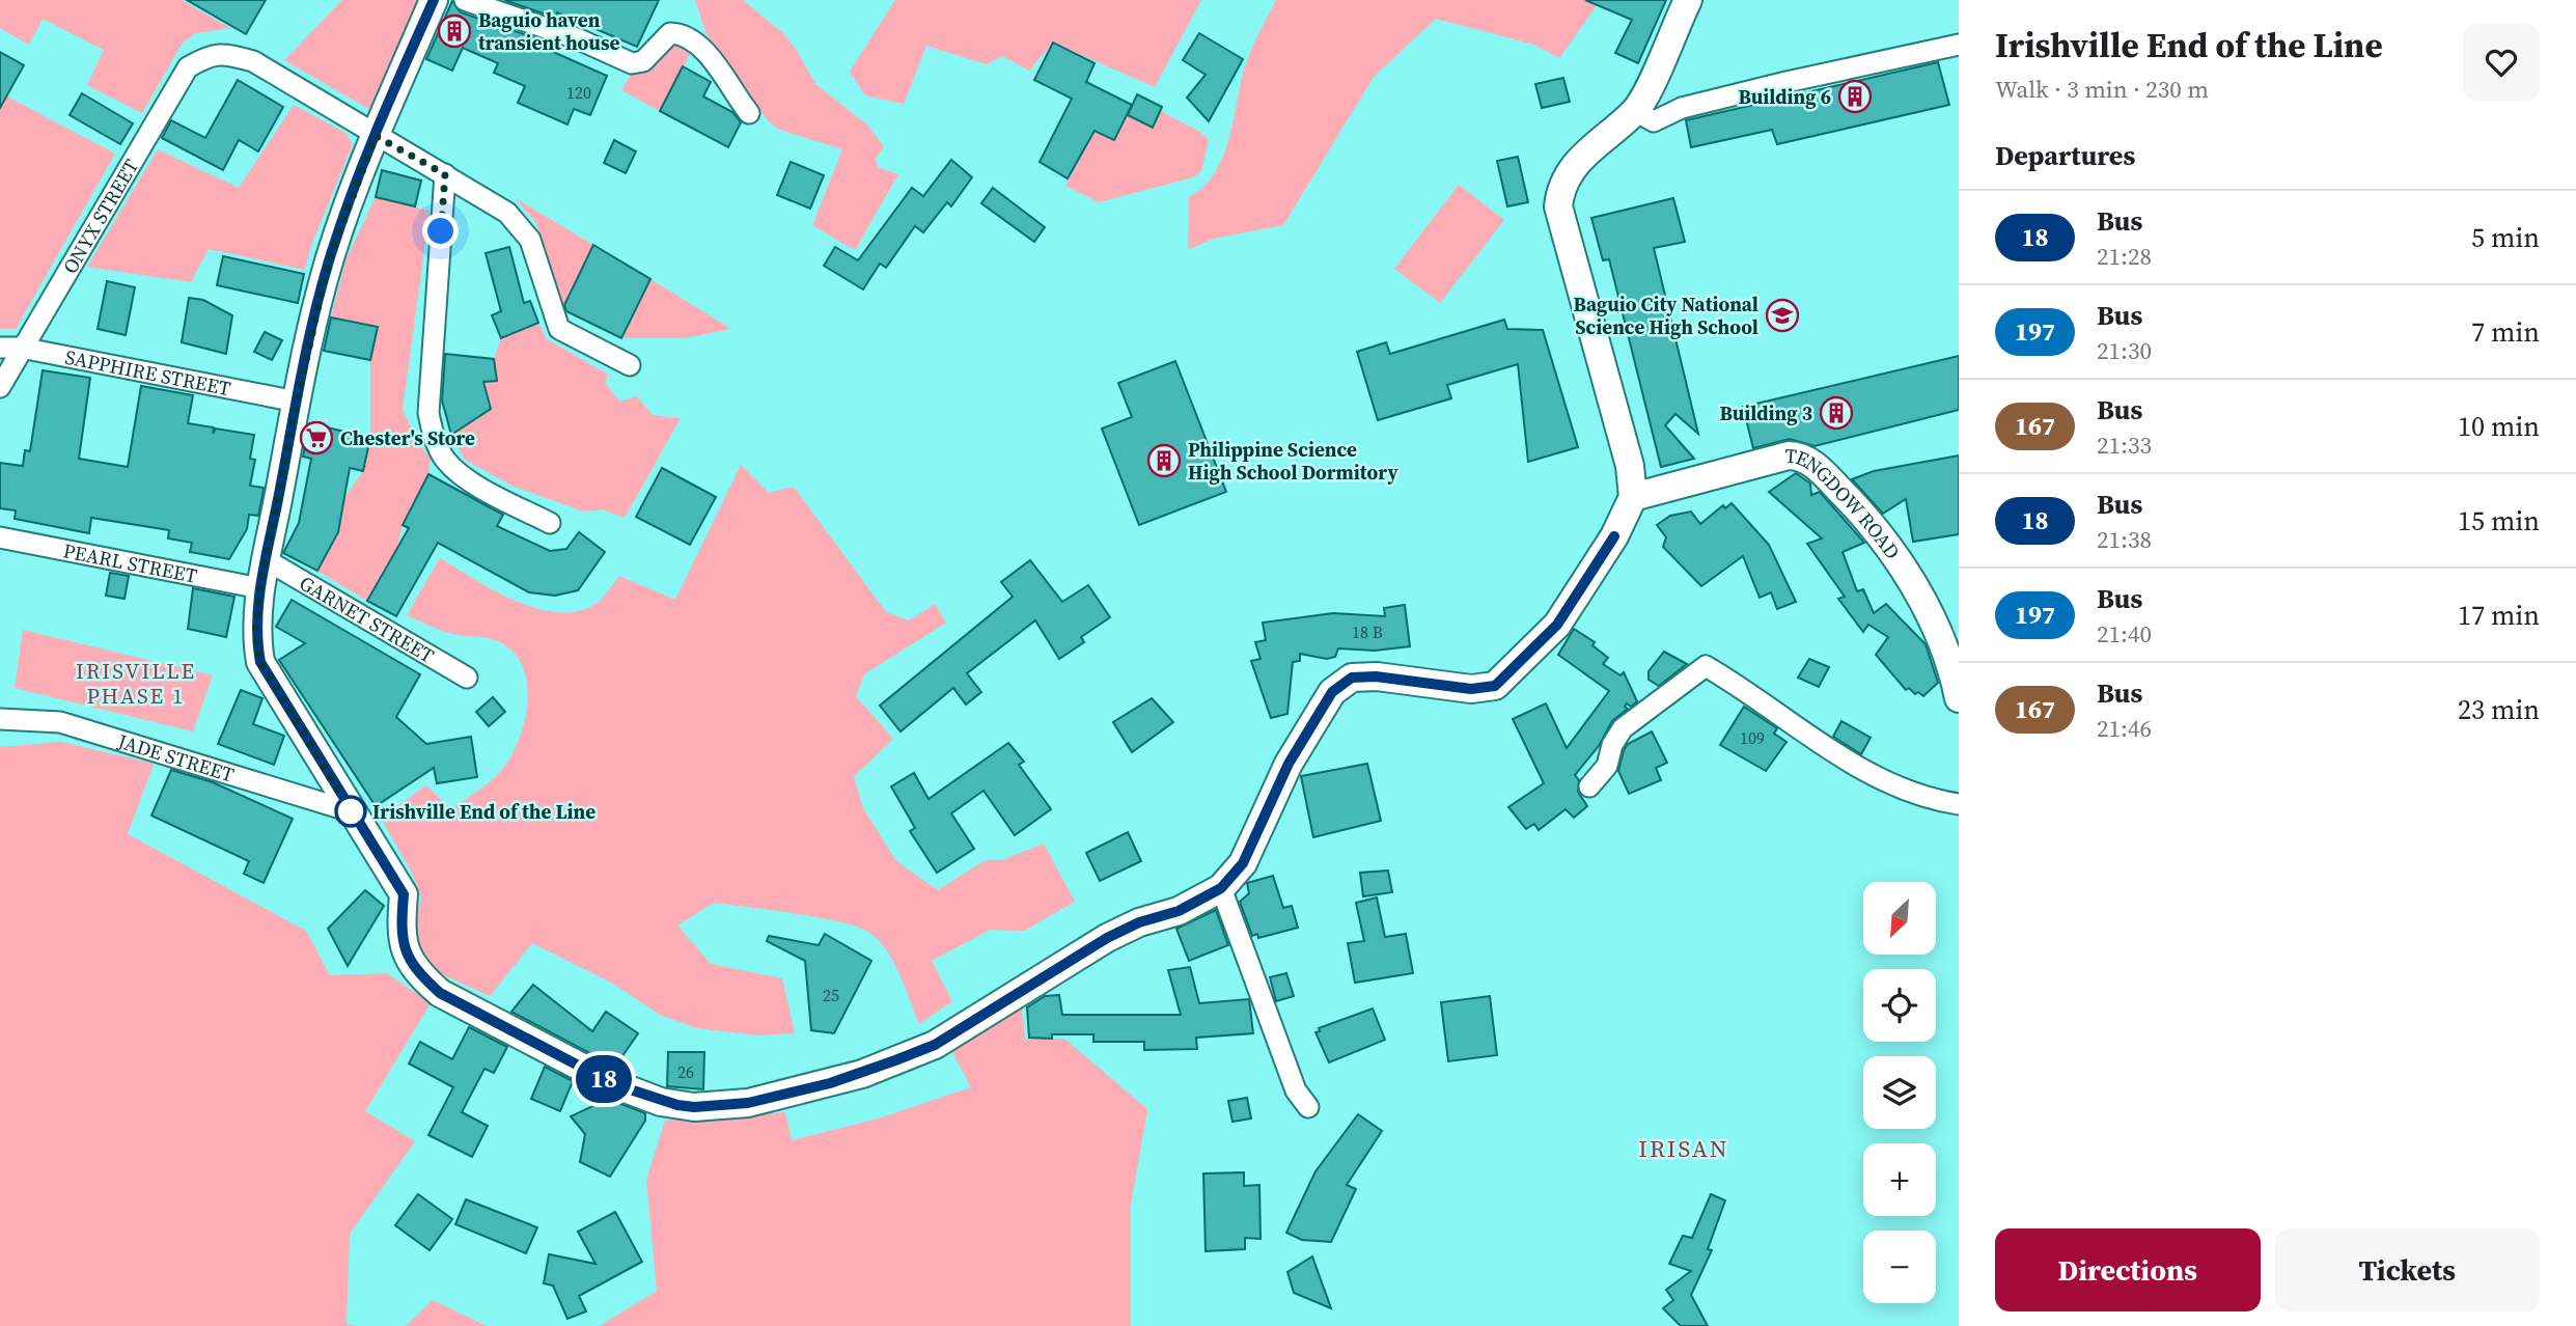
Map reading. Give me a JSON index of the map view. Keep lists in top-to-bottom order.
{
  "streets": {
    "street": [
      "ONYX STREET",
      "SAPPHIRE STREET",
      "TENGDOW ROAD",
      "PEARL STREET",
      "GARNET STREET",
      "JADE STREET"
    ]
  },
  "crossings": [
    ["ONYX STREET", "SAPPHIRE STREET"]
  ],
  "districts": ["IRISVILLE PHASE 1", "IRISAN"],
  "places": {
    "building": [
      "Baguio haven transient house",
      "Building 6",
      "Building 3",
      "Philippine Science High School Dormitory"
    ],
    "school or university": ["Baguio City National Science High School"],
    "supermarket": ["Chester's Store"],
    "other": ["Irishville End of the Line"]
  },
  "lines": ["bus line 18"],
  "house_numbers": [
    "120",
    "18 B",
    "109",
    "25",
    "26"
  ],
  "north": "bottom left",
  "page": {
    "on_map": "18",
    "heading": [
      ["Irishville End of the Line", "Walk · 3 min · 230 m"],
      "Departures"
    ],
    "list": [
      {
        "mark": "18",
        "name": "Bus",
        "note": "21:28",
        "value": "5 min"
      },
      {
        "mark": "197",
        "name": "Bus",
        "note": "21:30",
        "value": "7 min"
      },
      {
        "mark": "167",
        "name": "Bus",
        "note": "21:33",
        "value": "10 min"
      },
      {
        "mark": "18",
        "name": "Bus",
        "note": "21:38",
        "value": "15 min"
      },
      {
        "mark": "197",
        "name": "Bus",
        "note": "21:40",
        "value": "17 min"
      },
      {
        "mark": "167",
        "name": "Bus",
        "note": "21:46",
        "value": "23 min"
      }
    ],
    "map_buttons": ["+", "−"],
    "buttons": ["Directions", "Tickets"]
  }
}
